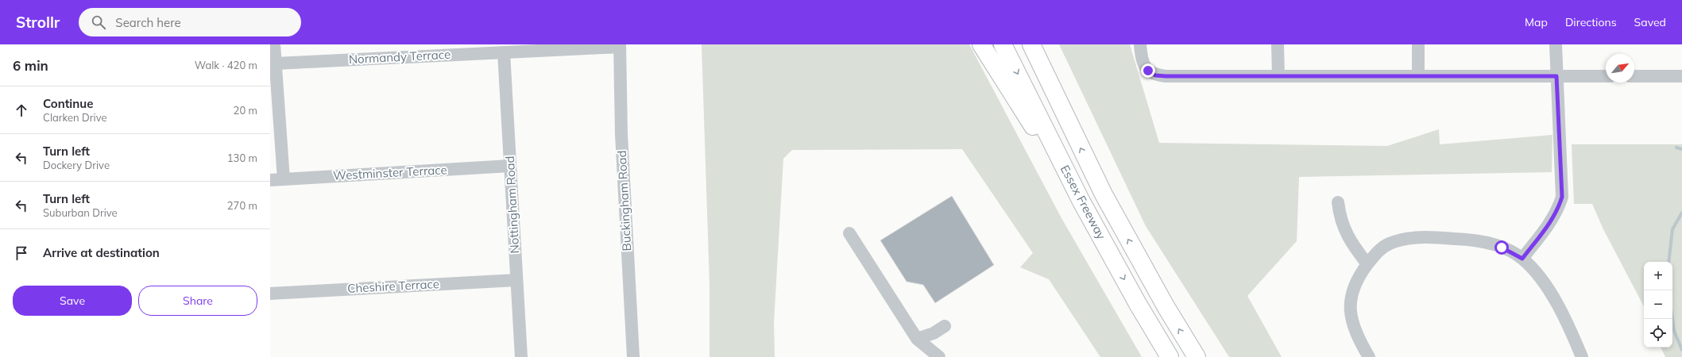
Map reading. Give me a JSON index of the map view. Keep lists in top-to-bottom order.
{
  "streets": {
    "highway": ["Essex Freeway"],
    "street": [
      "Normandy Terrace",
      "Westminster Terrace",
      "Buckingham Road",
      "Nottingham Road",
      "Cheshire Terrace"
    ]
  },
  "crossings": [
    ["Normandy Terrace", "Buckingham Road"],
    ["Normandy Terrace", "Nottingham Road"],
    ["Westminster Terrace", "Nottingham Road"],
    ["Nottingham Road", "Cheshire Terrace"]
  ],
  "north": "top right",
  "page": {
    "header": "Strollr",
    "search": "Search here",
    "nav": ["Map", "Directions", "Saved"],
    "heading": ["6 min", "Walk · 420 m"],
    "list": [
      ["Continue", "Clarken Drive", "20 m"],
      ["Turn left", "Dockery Drive", "130 m"],
      ["Turn left", "Suburban Drive", "270 m"],
      "Arrive at destination"
    ],
    "map_buttons": ["+", "−"],
    "buttons": ["Save", "Share"]
  }
}
